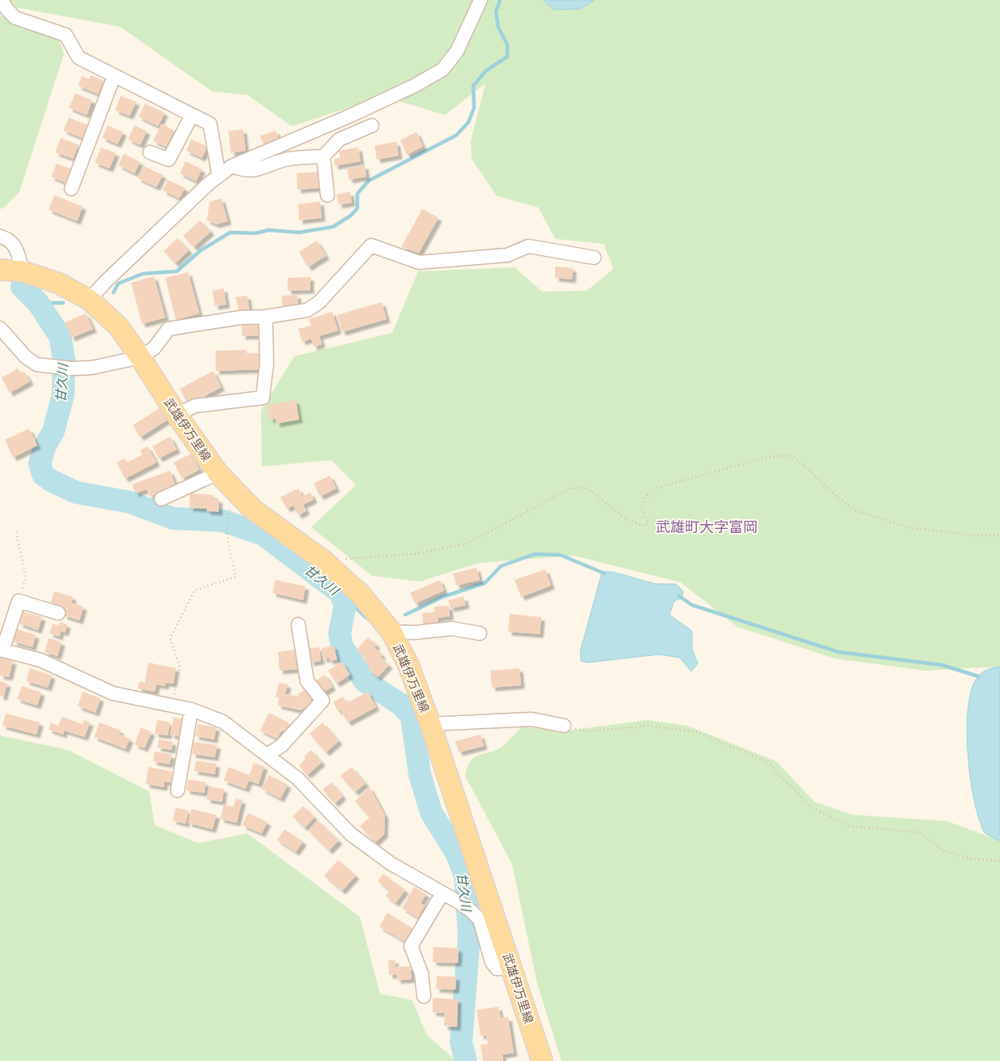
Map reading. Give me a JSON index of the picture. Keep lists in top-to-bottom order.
{
  "streets": {
    "main road": ["武雄伊万里線"]
  },
  "districts": ["武雄町大字富岡"],
  "water": ["甘久川"]
}
